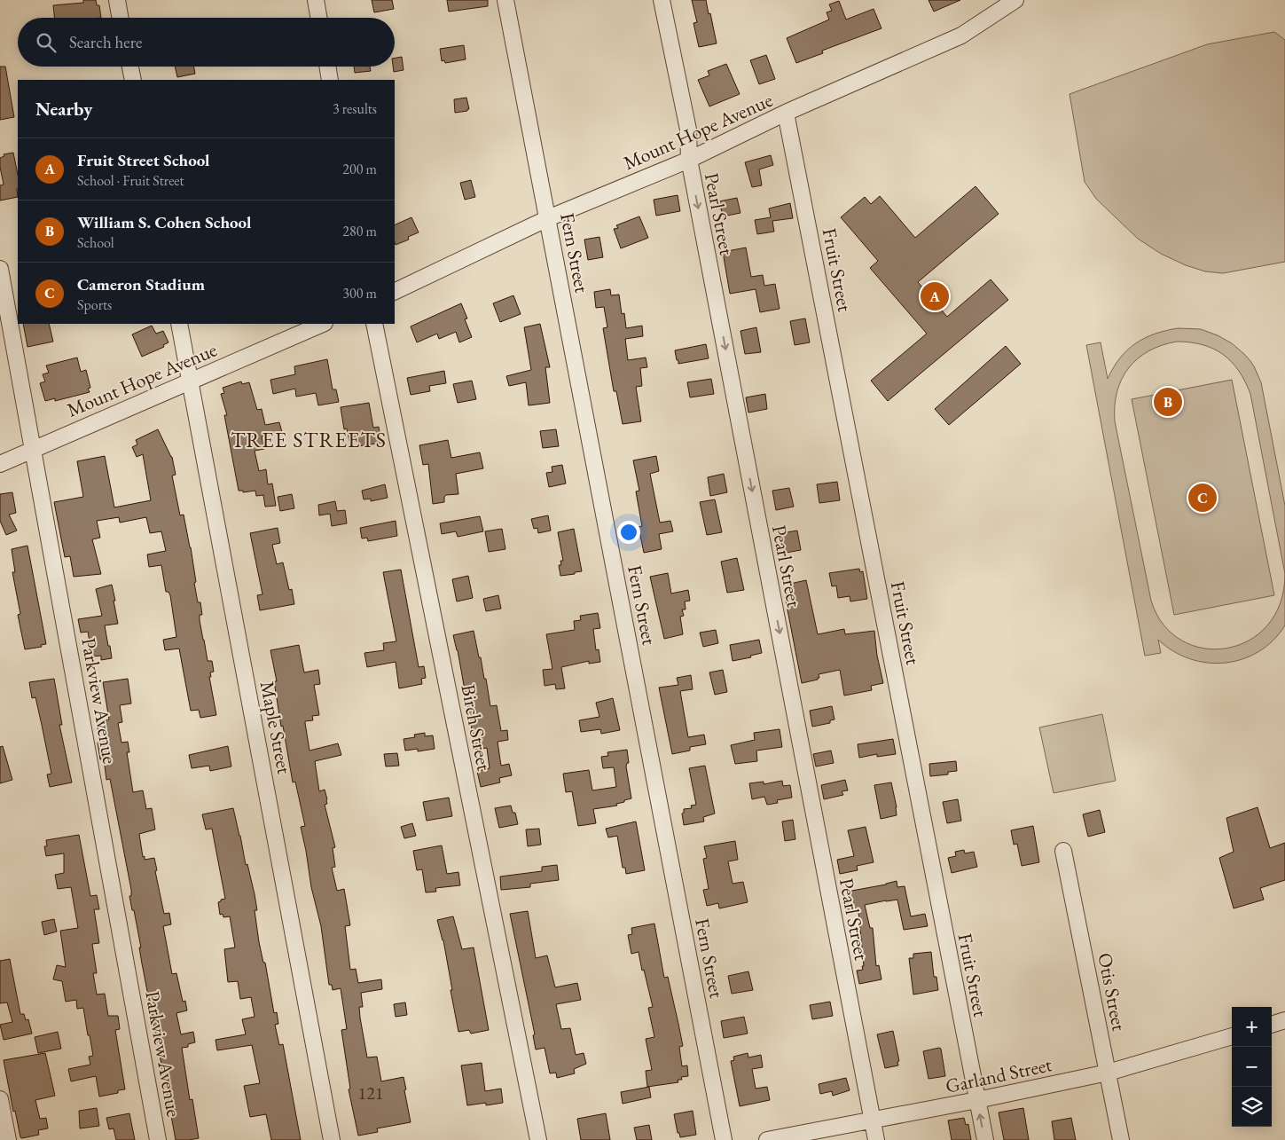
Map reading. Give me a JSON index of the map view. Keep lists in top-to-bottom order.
{
  "streets": {
    "street": [
      "Mount Hope Avenue",
      "Pearl Street",
      "Fern Street",
      "Fruit Street",
      "Parkview Avenue",
      "Maple Street",
      "Birch Street",
      "Otis Street",
      "Garland Street"
    ]
  },
  "crossings": [
    ["Mount Hope Avenue", "Pearl Street"],
    ["Mount Hope Avenue", "Fern Street"],
    ["Mount Hope Avenue", "Fruit Street"],
    ["Mount Hope Avenue", "Parkview Avenue"],
    ["Mount Hope Avenue", "Maple Street"],
    ["Pearl Street", "Garland Street"],
    ["Fruit Street", "Garland Street"],
    ["Otis Street", "Garland Street"]
  ],
  "one_way": ["Pearl Street"],
  "districts": ["TREE STREETS"],
  "house_numbers": ["121"],
  "page": {
    "search": "Search here",
    "heading": ["Nearby", "3 results"],
    "list": [
      {
        "mark": "A",
        "name": "Fruit Street School",
        "note": "School · Fruit Street",
        "value": "200 m"
      },
      {
        "mark": "B",
        "name": "William S. Cohen School",
        "note": "School",
        "value": "280 m"
      },
      {
        "mark": "C",
        "name": "Cameron Stadium",
        "note": "Sports",
        "value": "300 m"
      }
    ],
    "pins": ["A", "B", "C"],
    "map_buttons": ["+", "−"]
  }
}
